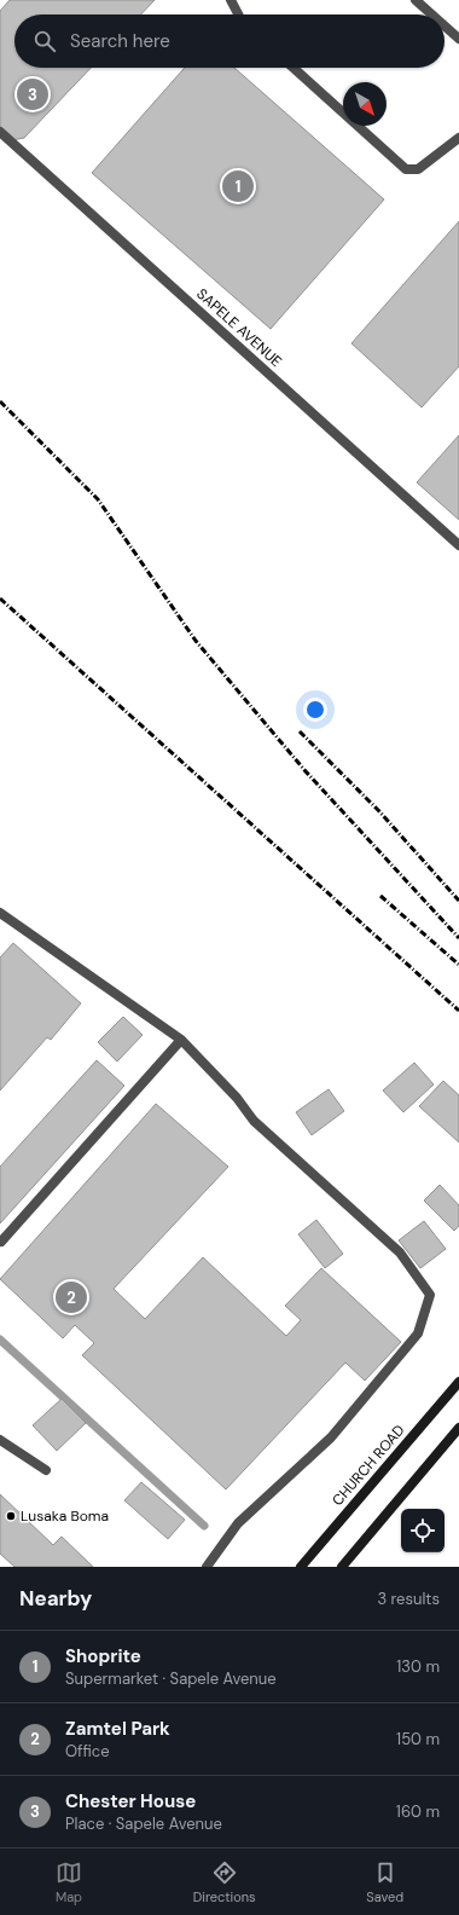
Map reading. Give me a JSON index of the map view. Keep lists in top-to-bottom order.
{
  "streets": {
    "main road": ["CHURCH ROAD"],
    "street": ["SAPELE AVENUE"]
  },
  "places": ["Lusaka Boma"],
  "north": "bottom right",
  "page": {
    "search": "Search here",
    "pins": ["3", "1", "2"],
    "heading": ["Nearby", "3 results"],
    "list": [
      {
        "mark": "1",
        "name": "Shoprite",
        "note": "Supermarket · Sapele Avenue",
        "value": "130 m"
      },
      {
        "mark": "2",
        "name": "Zamtel Park",
        "note": "Office",
        "value": "150 m"
      },
      {
        "mark": "3",
        "name": "Chester House",
        "note": "Place · Sapele Avenue",
        "value": "160 m"
      }
    ],
    "nav": ["Map", "Directions", "Saved"]
  }
}
